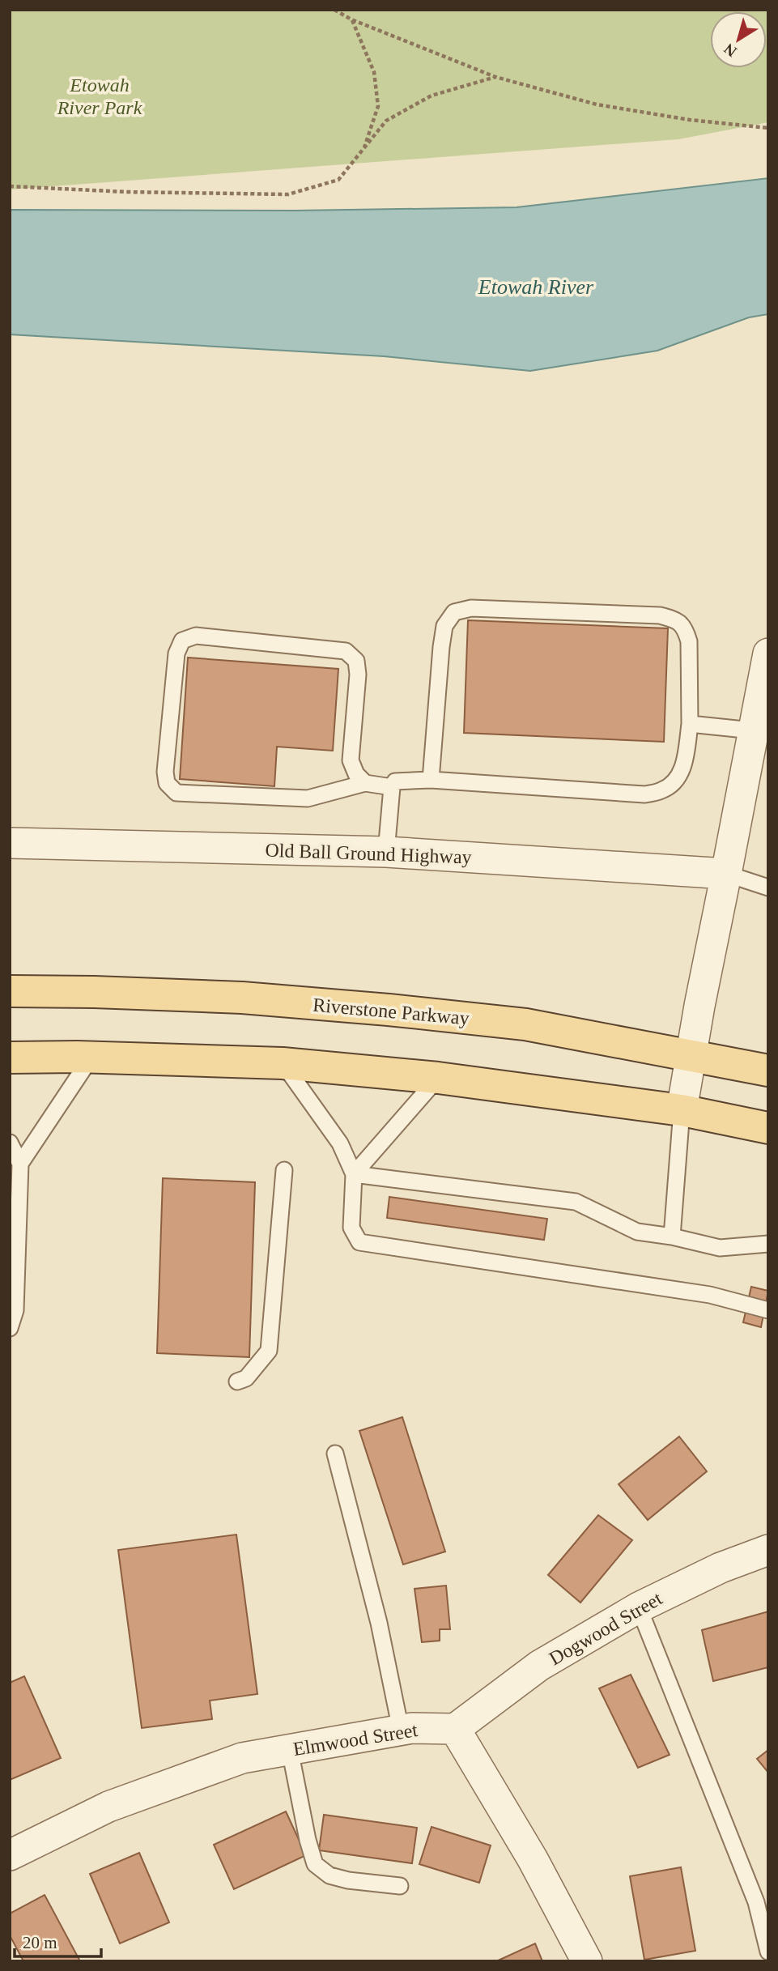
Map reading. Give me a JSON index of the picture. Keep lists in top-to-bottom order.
{
  "streets": {
    "main road": ["Riverstone Parkway"],
    "street": ["Old Ball Ground Highway", "Dogwood Street", "Elmwood Street"]
  },
  "crossings": [
    ["Dogwood Street", "Elmwood Street"]
  ],
  "water": ["Etowah River"],
  "parks": ["Etowah River Park"],
  "scale_bar": "20 m",
  "north": "bottom left"
}
